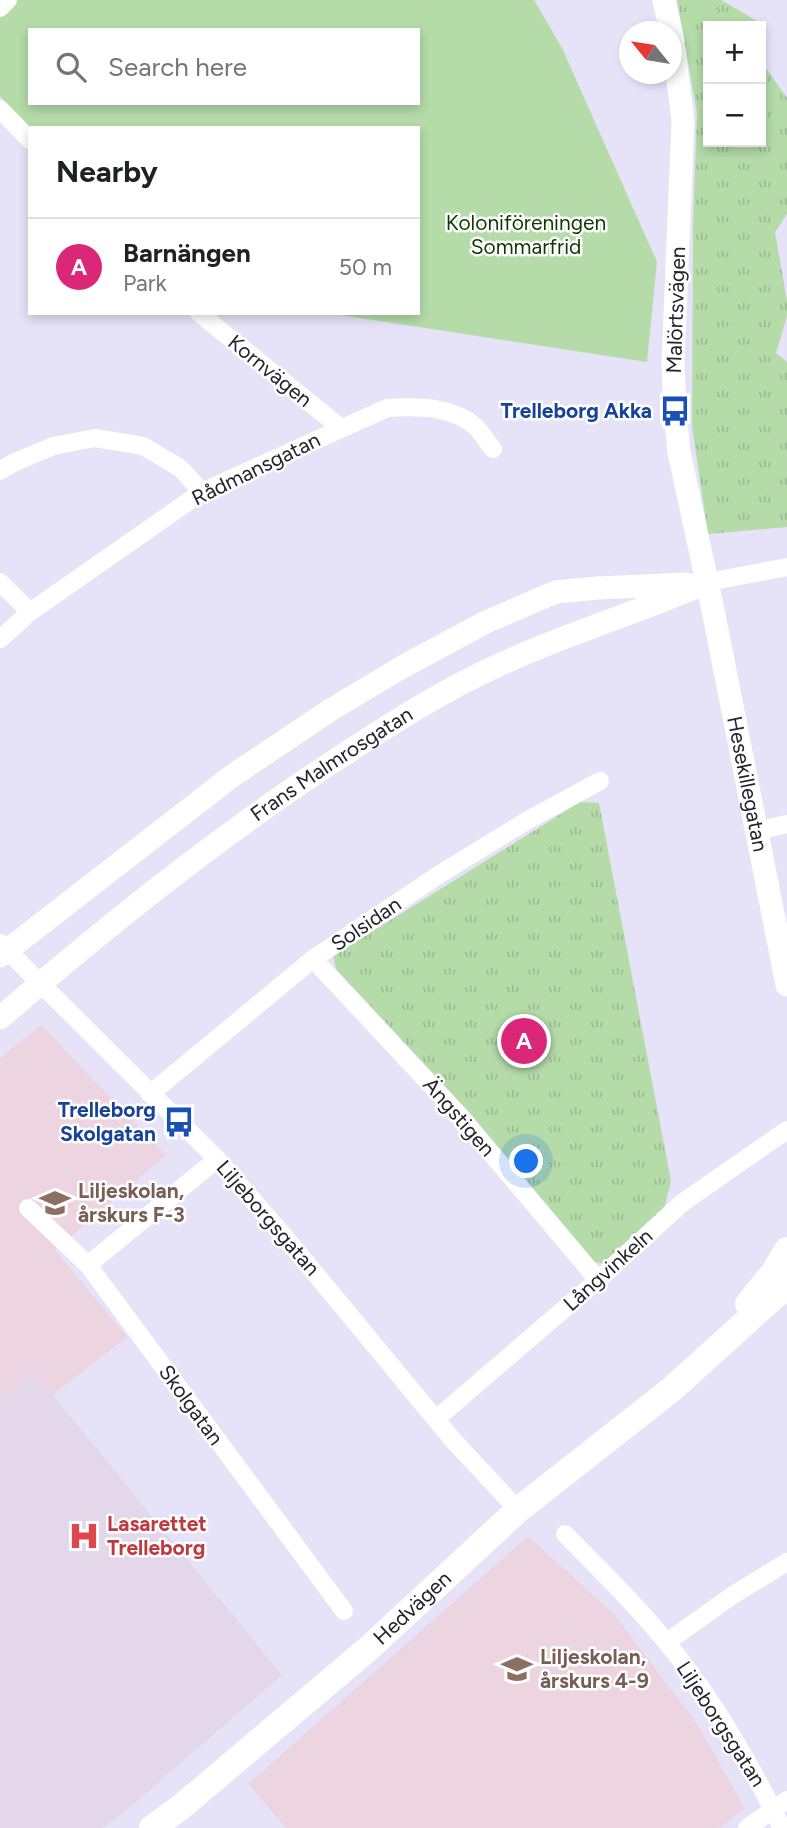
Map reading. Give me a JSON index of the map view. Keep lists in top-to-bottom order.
{
  "streets": {
    "main road": ["Hedvägen"],
    "street": [
      "Malörtsvägen",
      "Kornvägen",
      "Rådmansgatan",
      "Frans Malmrosgatan",
      "Hesekillegatan",
      "Solsidan",
      "Ängstigen",
      "Liljeborgsgatan",
      "Långvinkeln",
      "Skolgatan"
    ]
  },
  "crossings": [
    ["Malörtsvägen", "Frans Malmrosgatan"],
    ["Malörtsvägen", "Hesekillegatan"],
    ["Kornvägen", "Rådmansgatan"],
    ["Frans Malmrosgatan", "Hesekillegatan"],
    ["Frans Malmrosgatan", "Liljeborgsgatan"],
    ["Solsidan", "Ängstigen"],
    ["Solsidan", "Liljeborgsgatan"],
    ["Ängstigen", "Långvinkeln"],
    ["Liljeborgsgatan", "Långvinkeln"],
    ["Liljeborgsgatan", "Hedvägen"]
  ],
  "parks": ["Koloniföreningen Sommarfrid"],
  "places": {
    "bus stop": ["Trelleborg Akka", "Trelleborg Skolgatan"],
    "school or university": ["Liljeskolan, årskurs F-3", "Liljeskolan, årskurs 4-9"],
    "hospital": ["Lasarettet Trelleborg"]
  },
  "north": "top left",
  "page": {
    "map_buttons": ["+", "−"],
    "search": "Search here",
    "heading": "Nearby",
    "list": [
      {
        "mark": "A",
        "name": "Barnängen",
        "note": "Park",
        "value": "50 m"
      }
    ],
    "pins": "A"
  }
}
